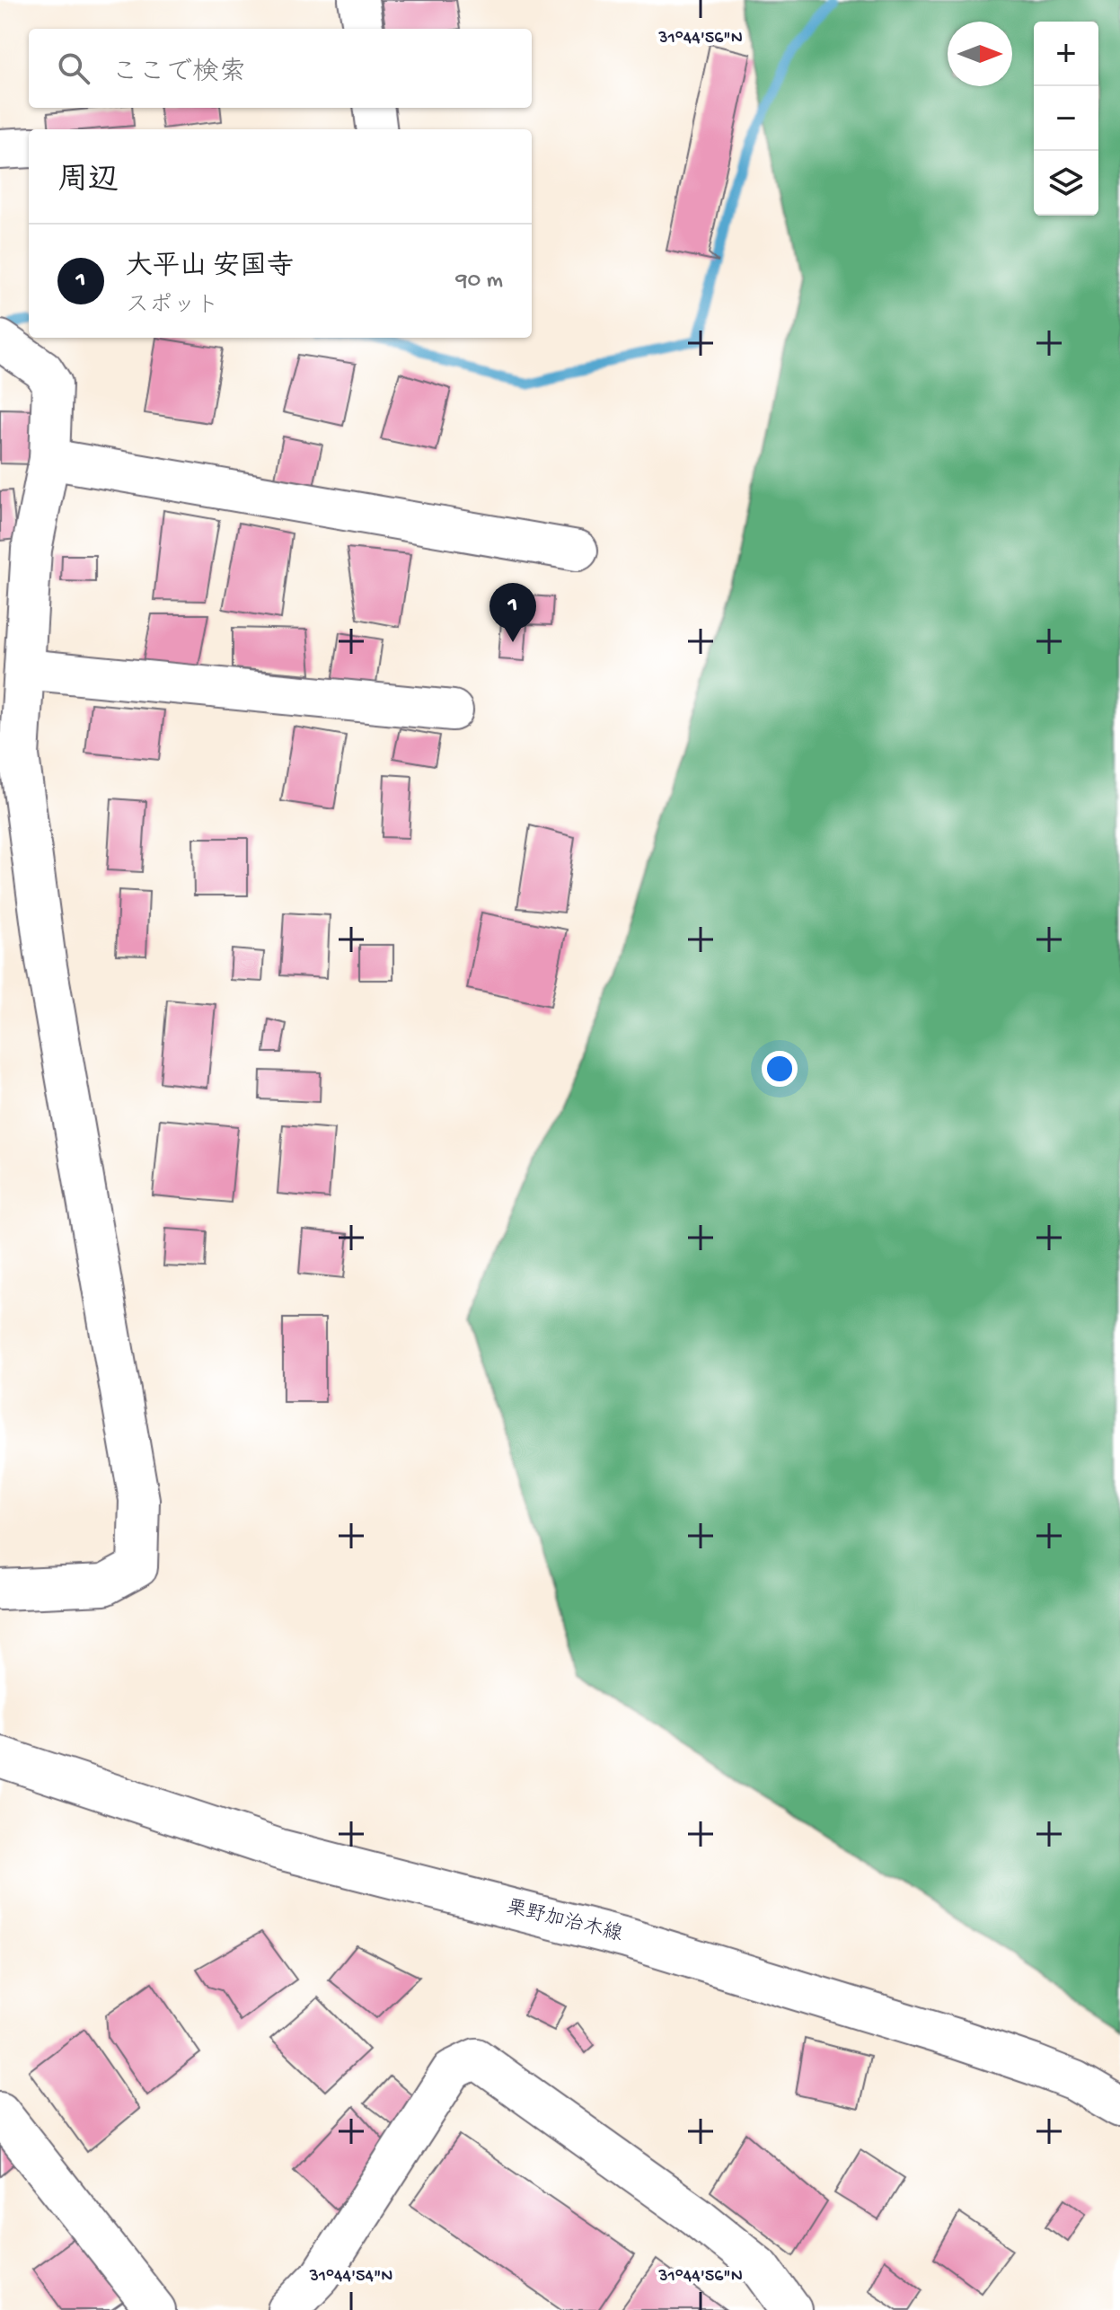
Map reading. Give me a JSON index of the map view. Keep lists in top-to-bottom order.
{
  "streets": {
    "street": ["栗野加治木線"]
  },
  "north": "right",
  "page": {
    "map_buttons": ["+", "−"],
    "search": "ここで検索",
    "heading": "周辺",
    "list": [
      {
        "mark": "1",
        "name": "大平山 安国寺",
        "note": "スポット",
        "value": "90 m"
      }
    ],
    "pins": "1"
  },
  "coordinates": ["31°44'56\"N", "31°44'54\"N"]
}
